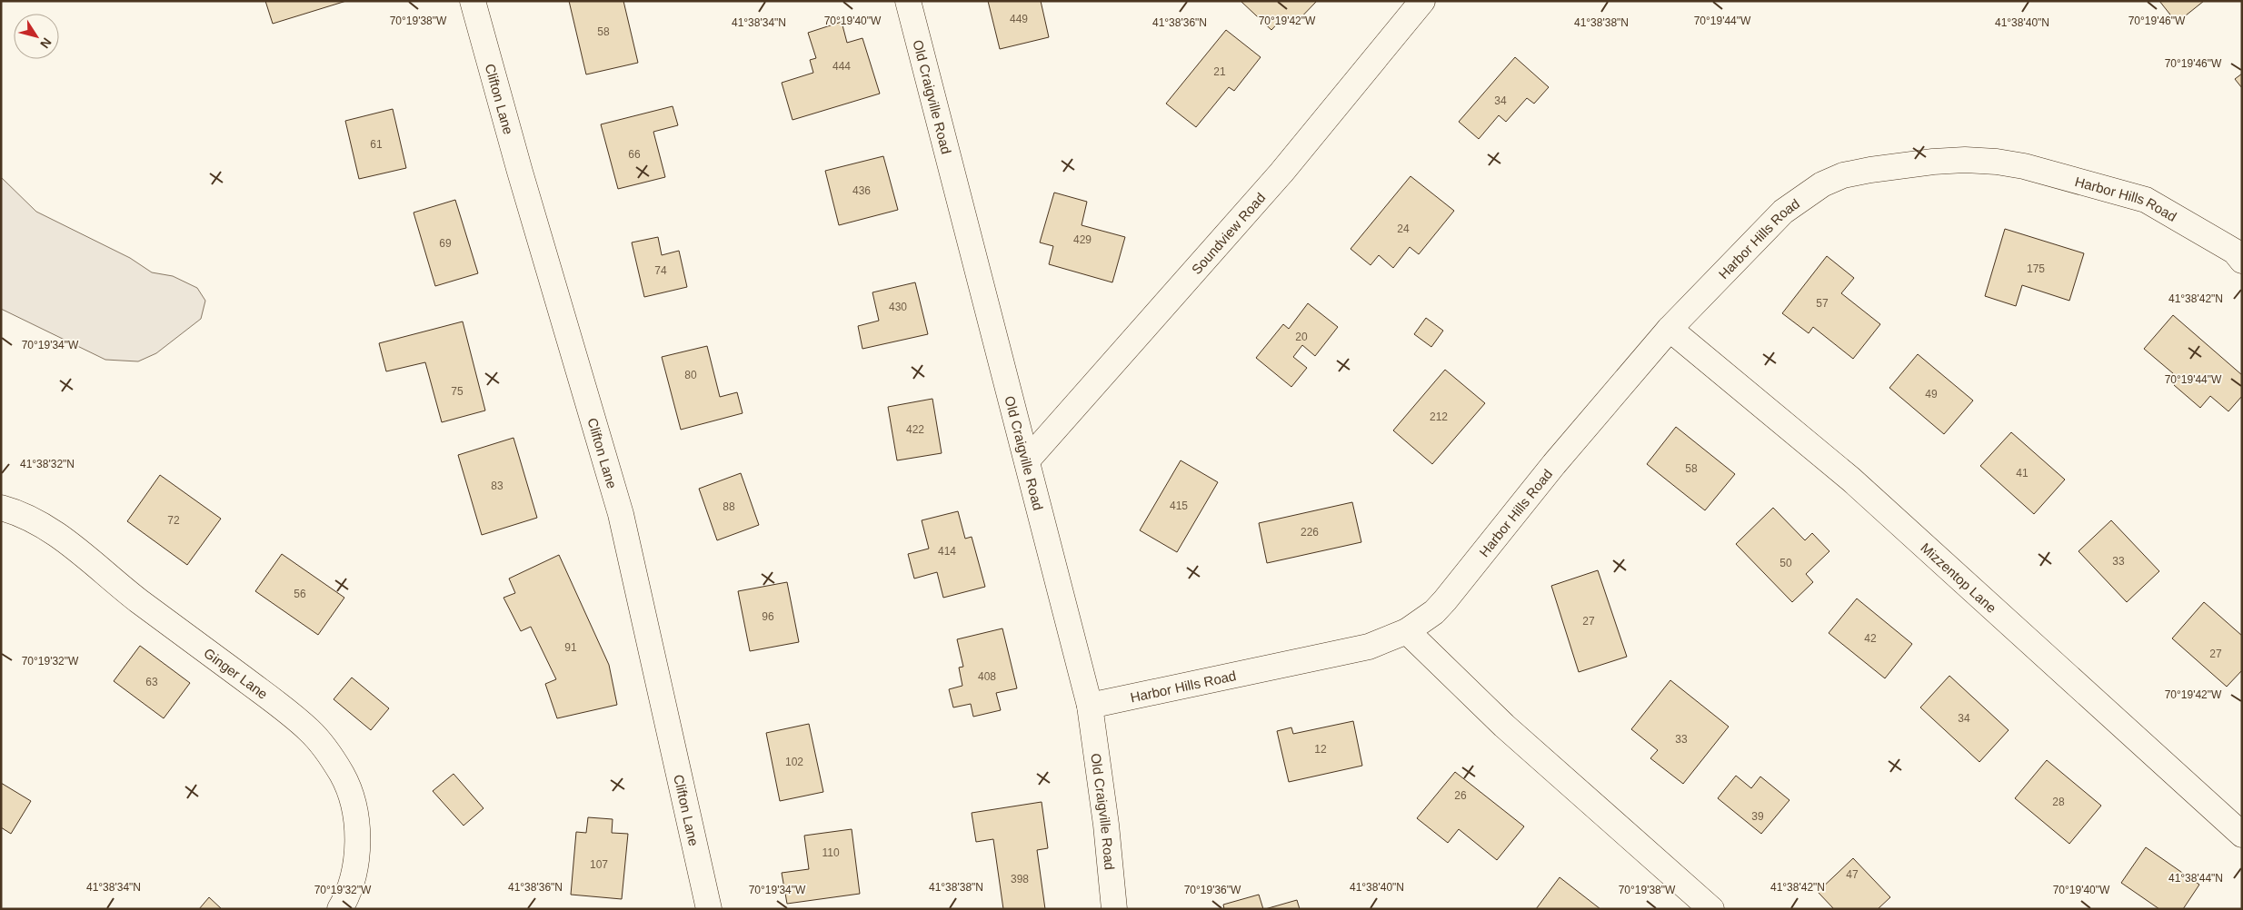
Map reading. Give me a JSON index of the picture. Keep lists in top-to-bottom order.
{
  "streets": {
    "street": [
      "Old Craigville Road",
      "Clifton Lane",
      "Harbor Hills Road",
      "Soundview Road",
      "Mizzentop Lane",
      "Ginger Lane"
    ]
  },
  "crossings": [
    ["Old Craigville Road", "Harbor Hills Road"],
    ["Old Craigville Road", "Soundview Road"],
    ["Harbor Hills Road", "Mizzentop Lane"]
  ],
  "house_numbers": [
    "449",
    "58",
    "444",
    "21",
    "34",
    "61",
    "66",
    "436",
    "24",
    "429",
    "69",
    "175",
    "74",
    "57",
    "430",
    "20",
    "80",
    "75",
    "49",
    "212",
    "422",
    "58",
    "41",
    "83",
    "415",
    "88",
    "72",
    "226",
    "414",
    "33",
    "50",
    "56",
    "96",
    "27",
    "42",
    "91",
    "27",
    "408",
    "63",
    "34",
    "33",
    "12",
    "102",
    "26",
    "28",
    "39",
    "110",
    "107",
    "47",
    "398"
  ],
  "north": "bottom right",
  "coordinates": [
    "70°19'46\"W",
    "70°19'38\"W",
    "70°19'42\"W",
    "70°19'44\"W",
    "70°19'40\"W",
    "41°38'36\"N",
    "41°38'34\"N",
    "41°38'38\"N",
    "41°38'40\"N",
    "41°38'42\"N",
    "70°19'34\"W",
    "41°38'32\"N",
    "70°19'32\"W",
    "41°38'44\"N",
    "70°19'36\"W"
  ]
}
